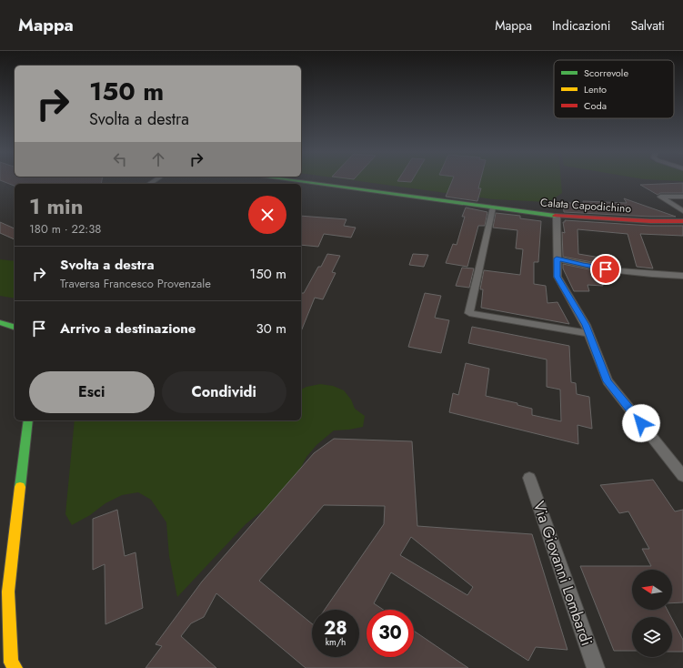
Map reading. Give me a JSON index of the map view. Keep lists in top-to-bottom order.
{
  "streets": {
    "main road": ["Calata Capodichino"],
    "street": ["Via Giovanni Lombardi"]
  },
  "legend": ["Scorrevole", "Lento", "Coda"],
  "north": "left",
  "page": {
    "header": "Mappa",
    "nav": ["Mappa", "Indicazioni", "Salvati"],
    "turn": ["150 m", "Svolta a destra"],
    "heading": ["1 min", "180 m · 22:38"],
    "list": [
      {
        "name": "Svolta a destra",
        "note": "Traversa Francesco Provenzale",
        "value": "150 m"
      },
      {
        "name": "Arrivo a destinazione",
        "value": "30 m"
      }
    ],
    "buttons": ["Esci", "Condividi"],
    "speed": "28 km/h",
    "limit": "30"
  }
}
